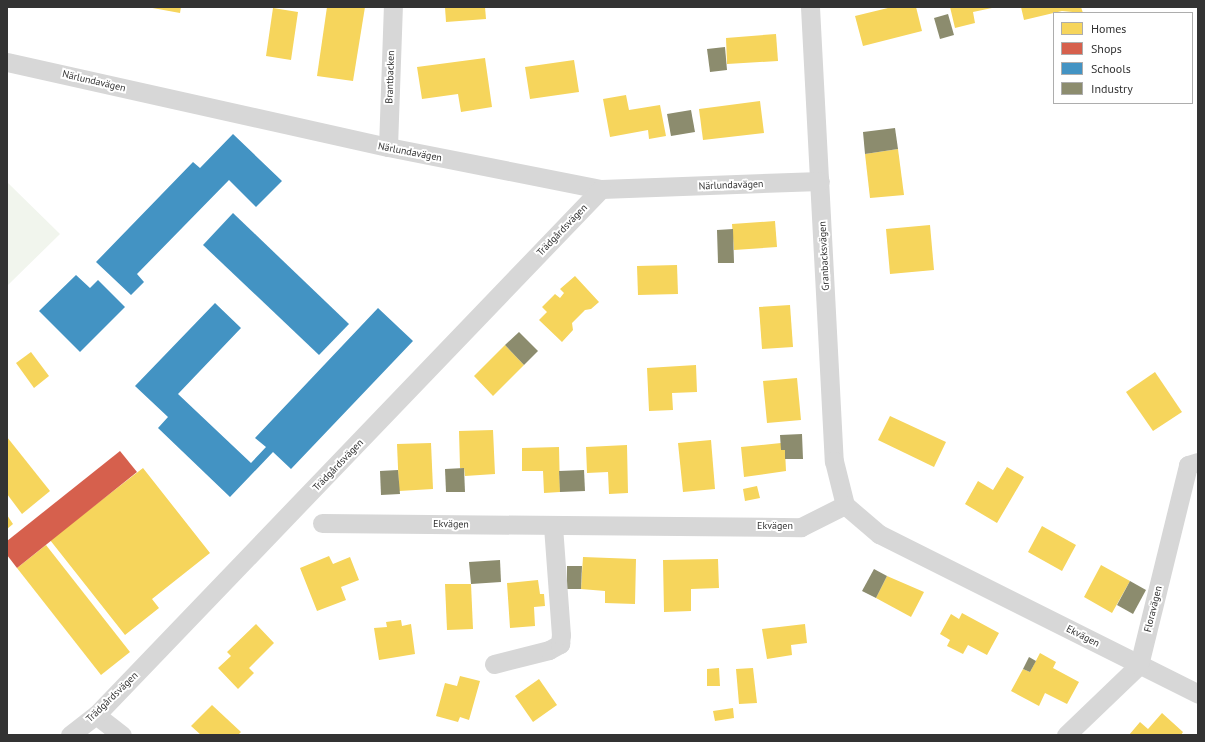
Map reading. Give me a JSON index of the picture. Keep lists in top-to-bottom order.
{
  "streets": {
    "street": [
      "Brantbacken",
      "Närlundavägen",
      "Trädgårdsvägen",
      "Granbacksvägen",
      "Ekvägen",
      "Floravägen"
    ]
  },
  "crossings": [
    ["Brantbacken", "Närlundavägen"],
    ["Närlundavägen", "Trädgårdsvägen"],
    ["Närlundavägen", "Granbacksvägen"],
    ["Granbacksvägen", "Ekvägen"],
    ["Ekvägen", "Floravägen"]
  ],
  "legend": [
    "Homes",
    "Shops",
    "Schools",
    "Industry"
  ]
}
